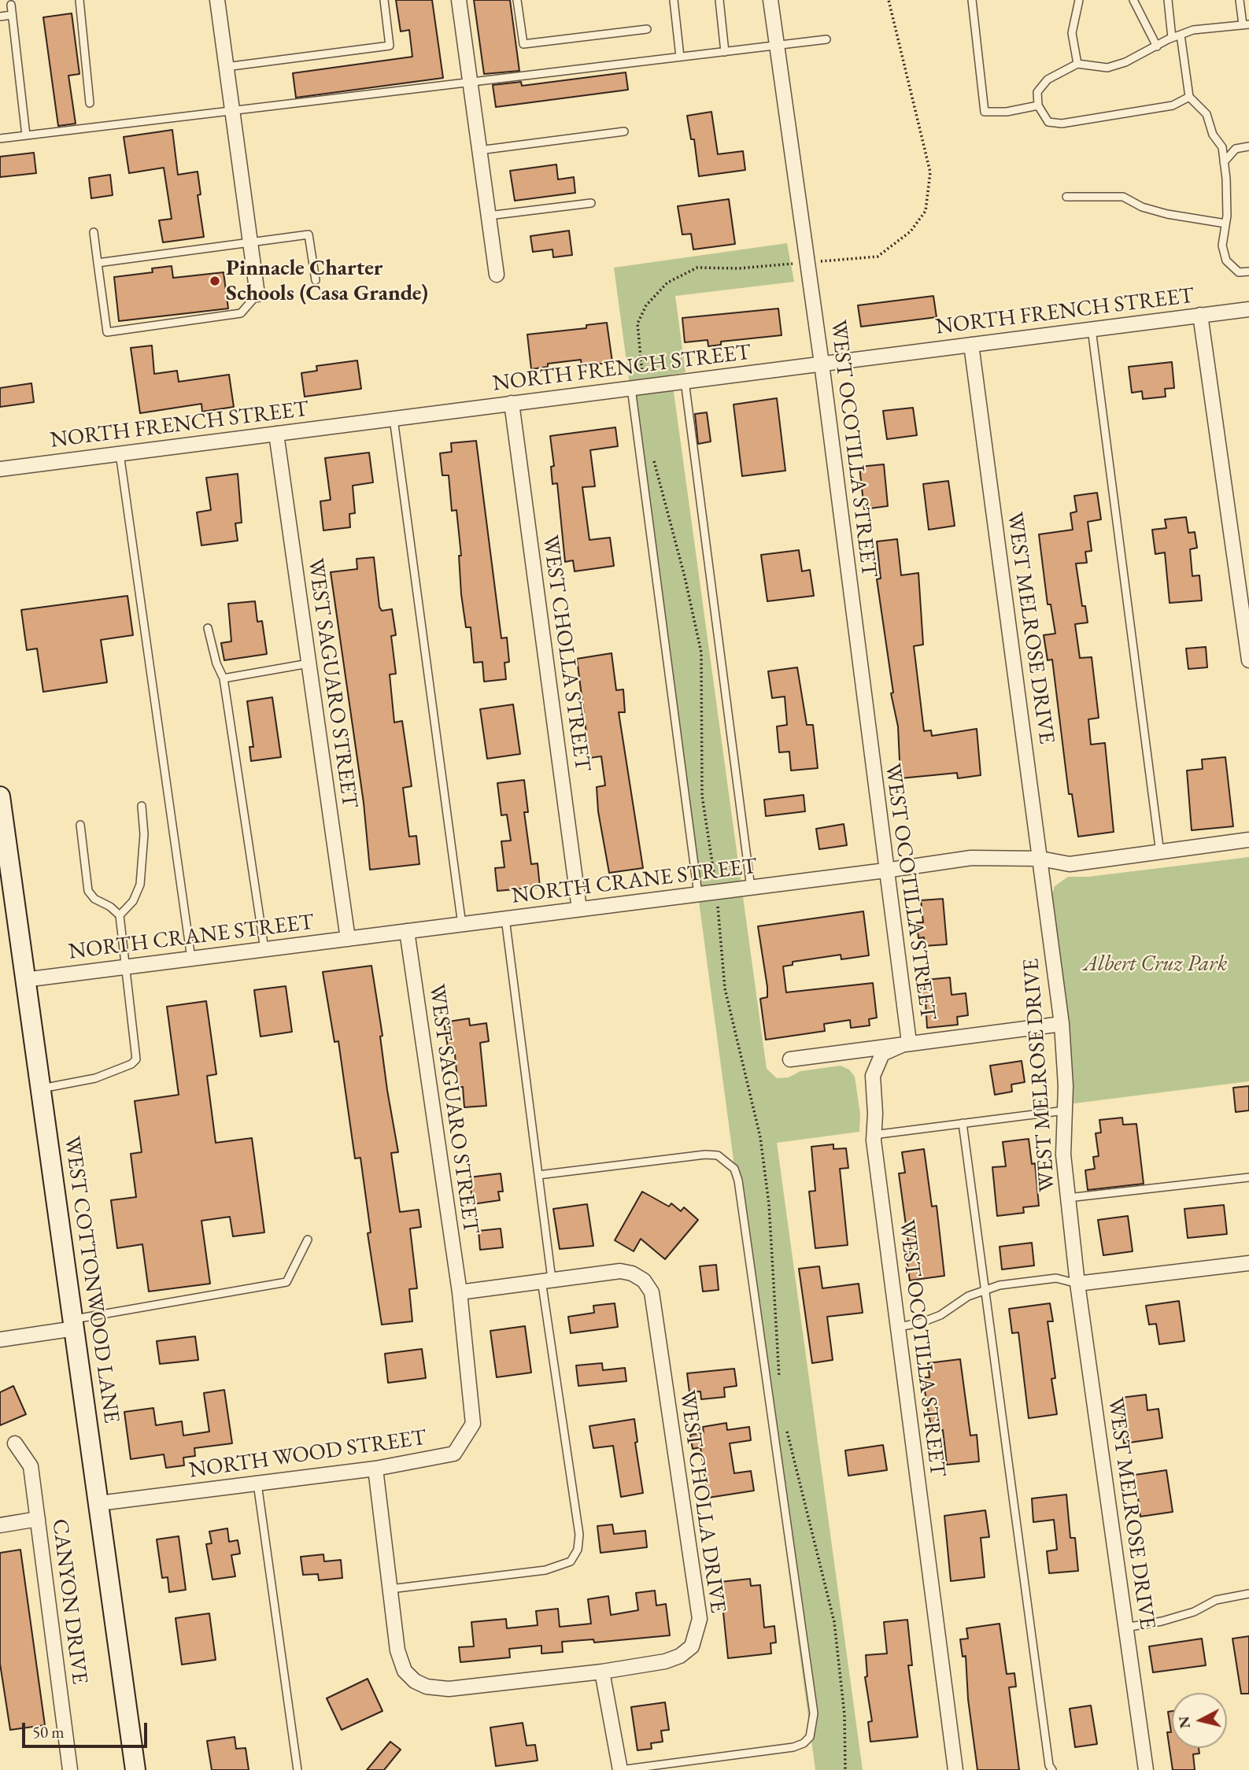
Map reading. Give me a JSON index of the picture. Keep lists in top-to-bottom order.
{
  "streets": {
    "main road": ["WEST COTTONWOOD LANE"],
    "street": [
      "NORTH FRENCH STREET",
      "WEST OCOTILLA STREET",
      "WEST MELROSE DRIVE",
      "WEST CHOLLA STREET",
      "WEST SAGUARO STREET",
      "NORTH CRANE STREET",
      "NORTH WOOD STREET",
      "WEST CHOLLA DRIVE",
      "CANYON DRIVE"
    ]
  },
  "crossings": [
    ["NORTH FRENCH STREET", "WEST OCOTILLA STREET"],
    ["NORTH FRENCH STREET", "WEST MELROSE DRIVE"],
    ["NORTH FRENCH STREET", "WEST CHOLLA STREET"],
    ["NORTH FRENCH STREET", "WEST SAGUARO STREET"],
    ["WEST OCOTILLA STREET", "NORTH CRANE STREET"],
    ["WEST MELROSE DRIVE", "NORTH CRANE STREET"],
    ["WEST CHOLLA STREET", "NORTH CRANE STREET"],
    ["WEST SAGUARO STREET", "NORTH CRANE STREET"],
    ["WEST SAGUARO STREET", "NORTH WOOD STREET"],
    ["WEST SAGUARO STREET", "WEST CHOLLA DRIVE"],
    ["NORTH CRANE STREET", "WEST COTTONWOOD LANE"],
    ["WEST COTTONWOOD LANE", "NORTH WOOD STREET"],
    ["NORTH WOOD STREET", "WEST CHOLLA DRIVE"]
  ],
  "parks": ["Albert Cruz Park"],
  "places": ["Pinnacle Charter Schools (Casa Grande)"],
  "scale_bar": "50 m",
  "north": "left"
}
